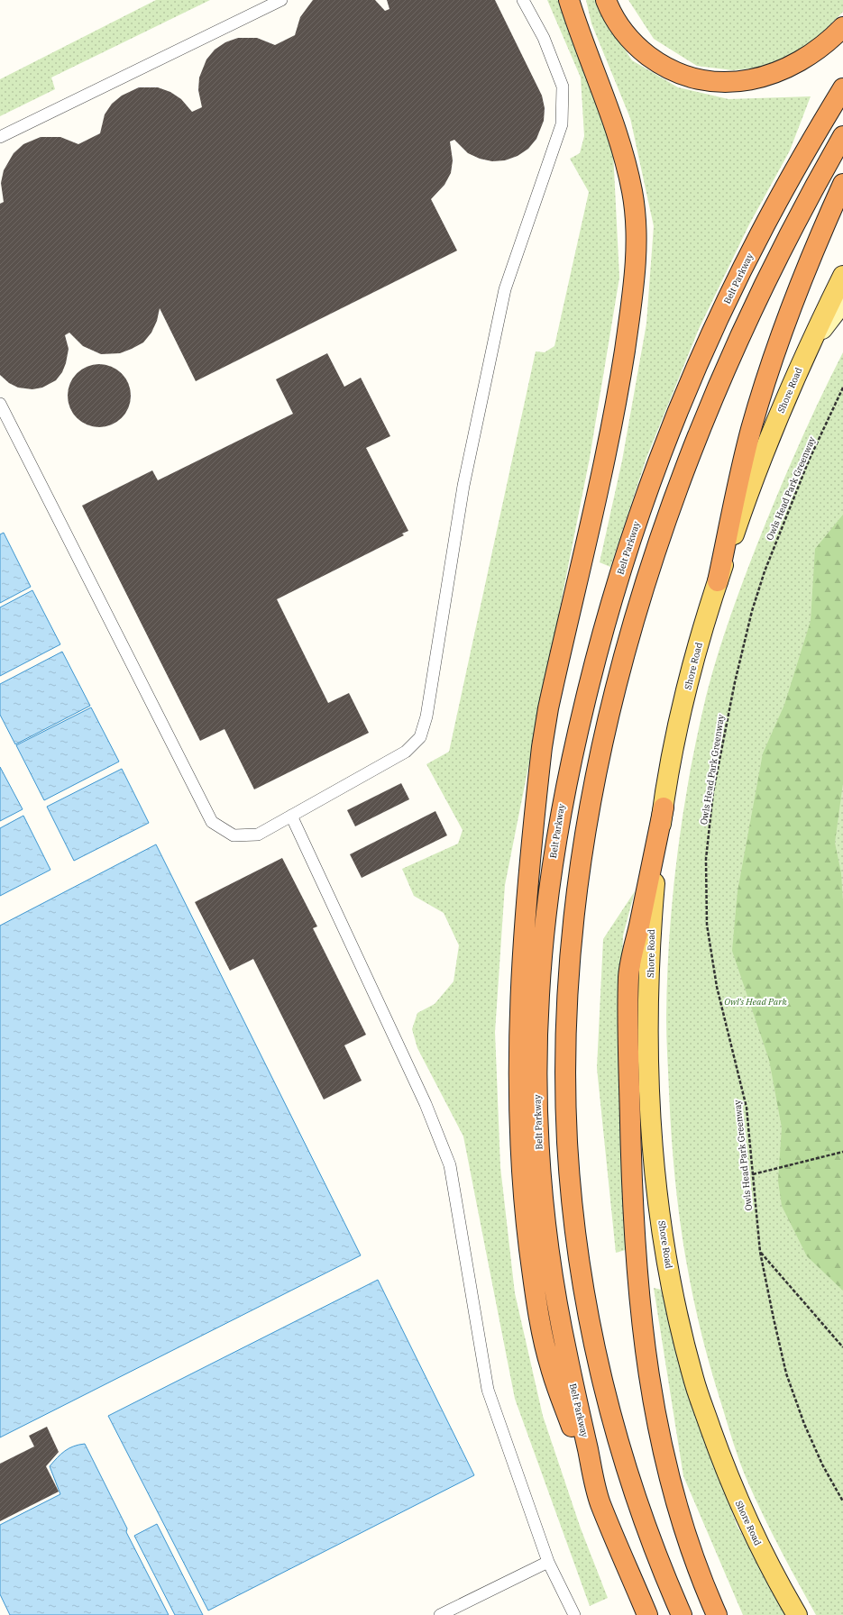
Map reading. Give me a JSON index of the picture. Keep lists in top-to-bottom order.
{
  "streets": {
    "highway": ["Belt Parkway"],
    "main road": ["Shore Road"],
    "path": ["Owls Head Park Greenway"]
  },
  "parks": ["Owl’s Head Park"]
}
